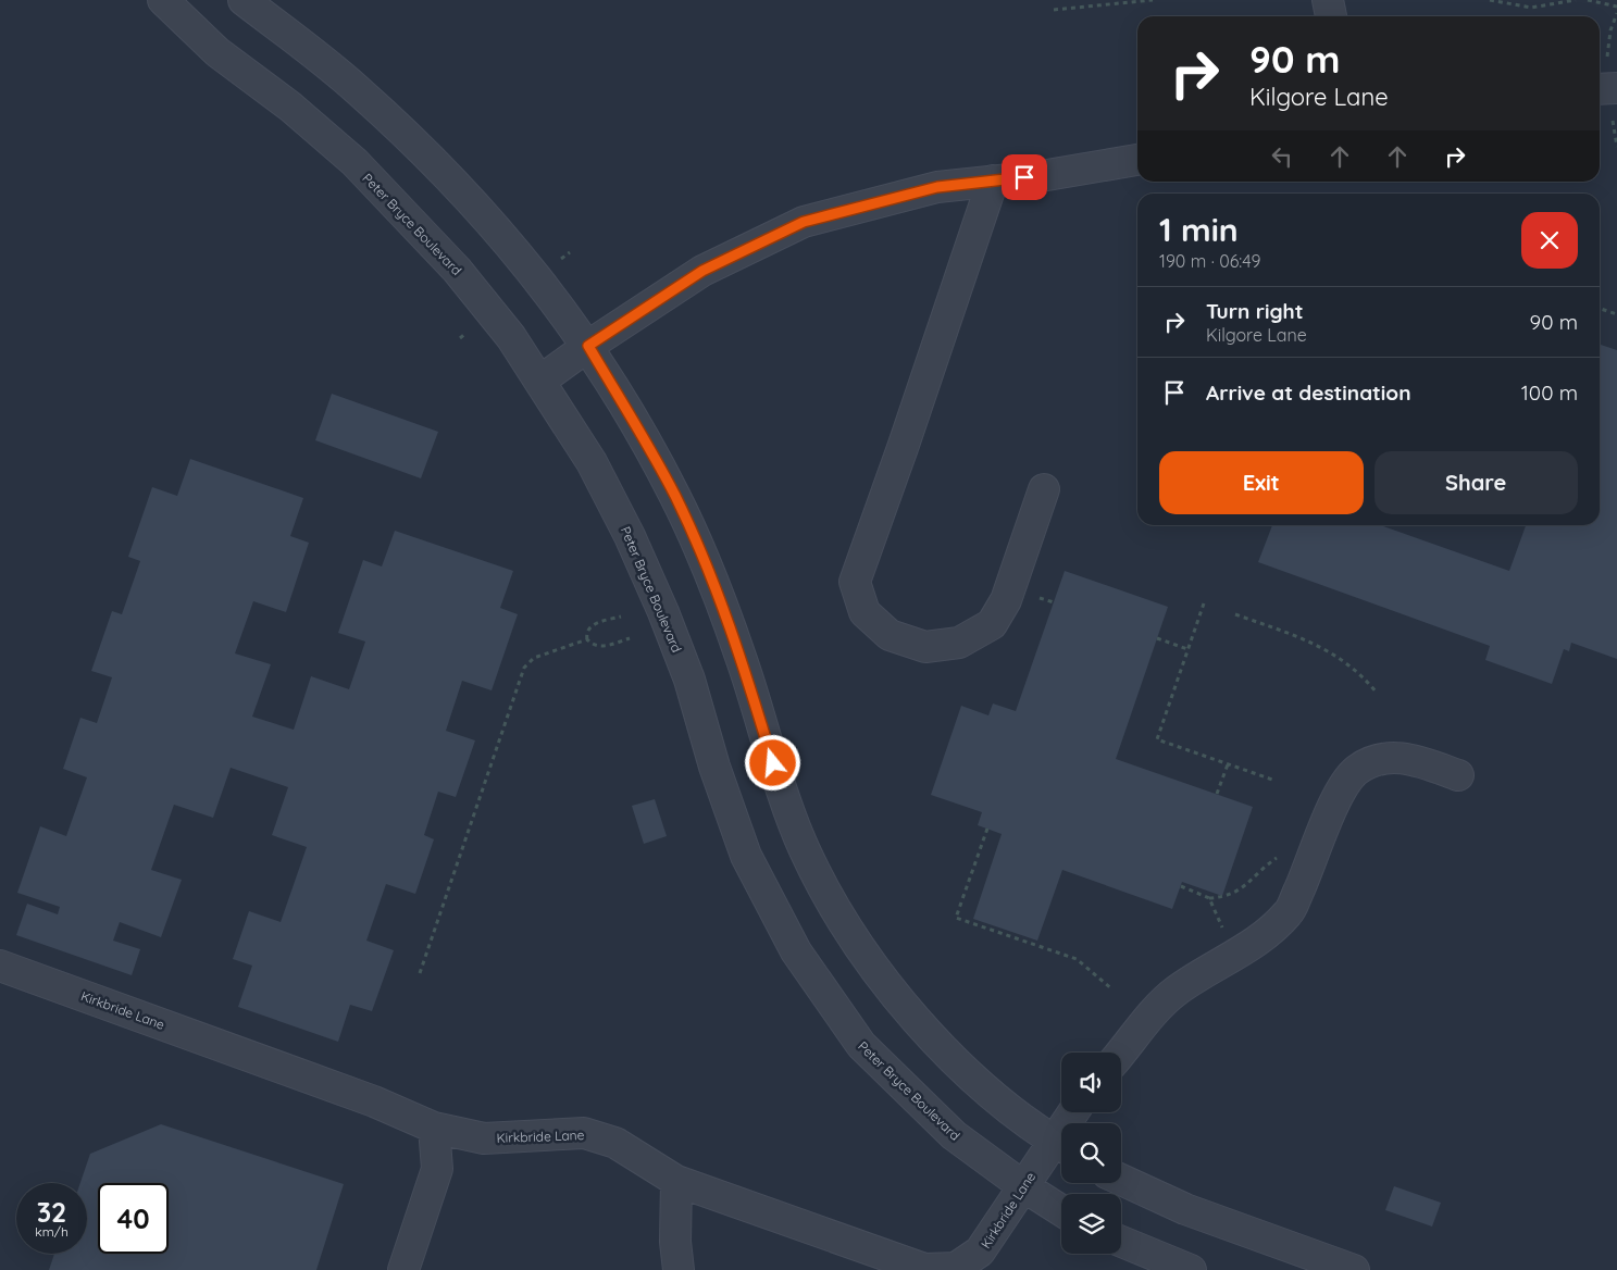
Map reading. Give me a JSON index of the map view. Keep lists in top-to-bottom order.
{
  "streets": {
    "street": ["Peter Bryce Boulevard", "Kirkbride Lane"]
  },
  "crossings": [
    ["Peter Bryce Boulevard", "Kirkbride Lane"]
  ],
  "page": {
    "turn": ["90 m", "Kilgore Lane"],
    "heading": ["1 min", "190 m · 06:49"],
    "list": [
      {
        "name": "Turn right",
        "note": "Kilgore Lane",
        "value": "90 m"
      },
      {
        "name": "Arrive at destination",
        "value": "100 m"
      }
    ],
    "buttons": ["Exit", "Share"],
    "speed": "32 km/h",
    "limit": "40"
  }
}
